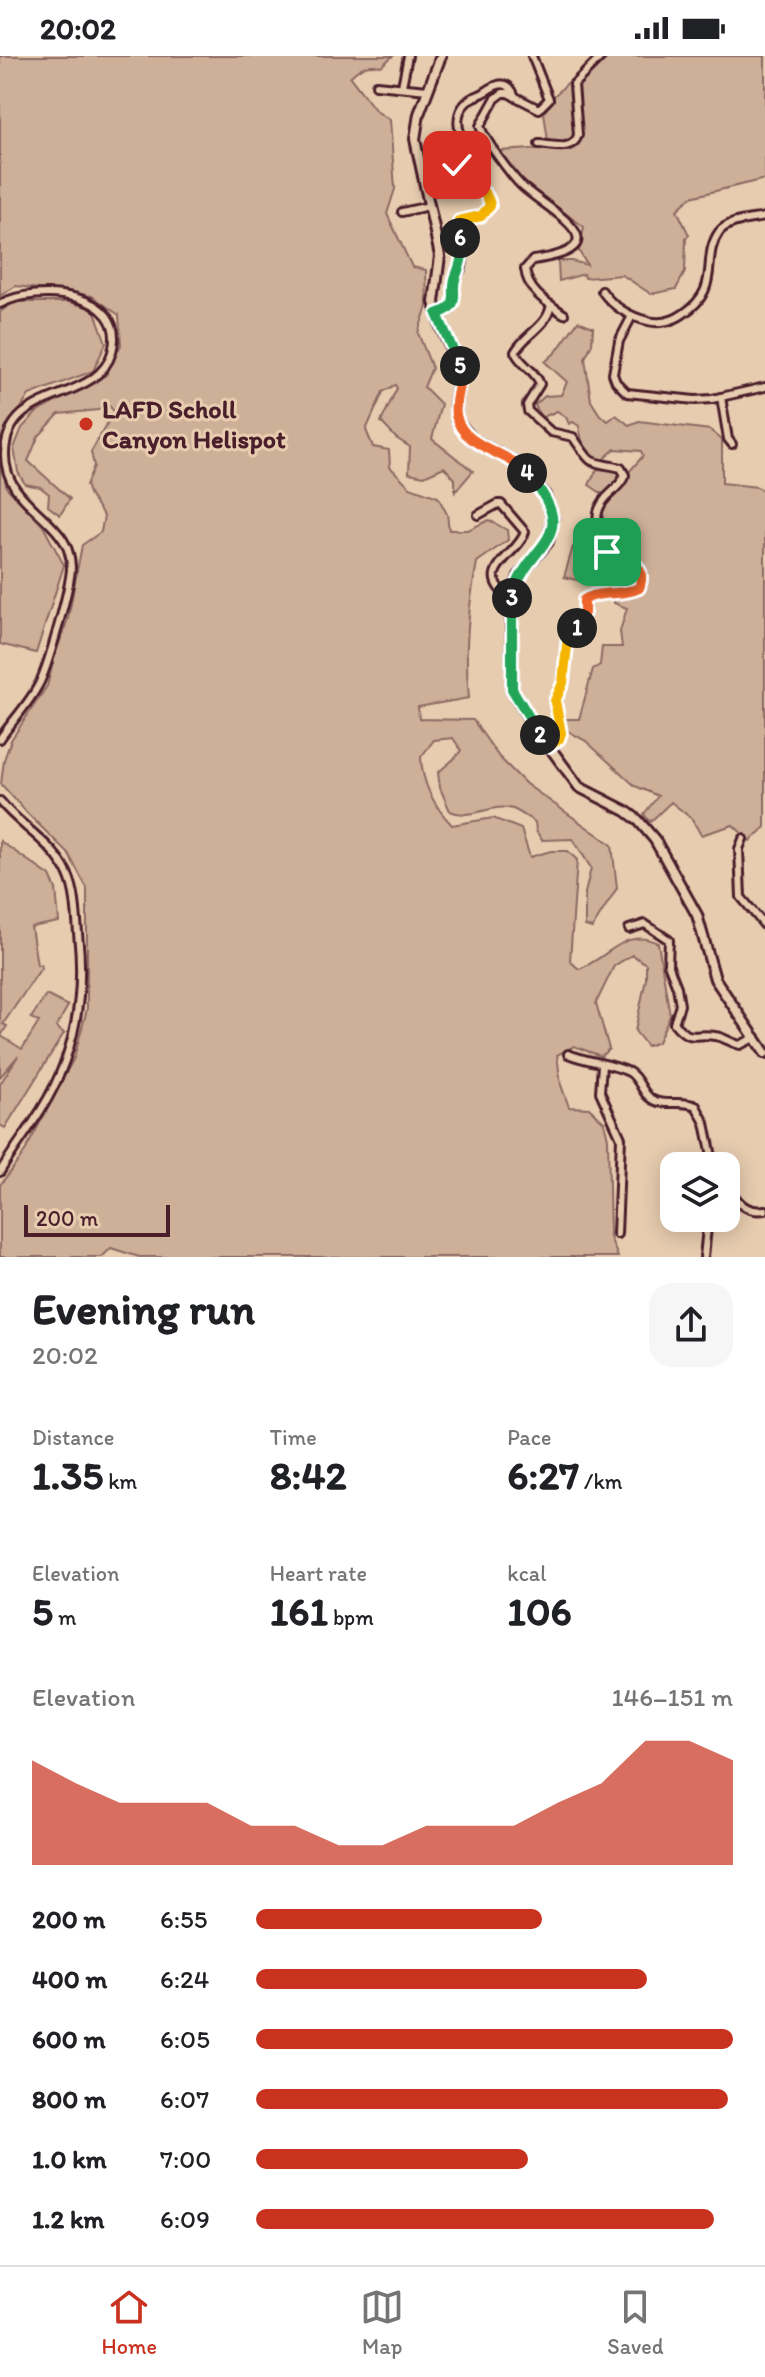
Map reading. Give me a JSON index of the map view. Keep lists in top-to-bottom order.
{
  "places": ["LAFD Scholl Canyon Helispot"],
  "scale_bar": "200 m",
  "page": {
    "status": "20:02",
    "pins": [
      "6",
      "5",
      "4",
      "3",
      "1",
      "2"
    ],
    "scale": "200 m",
    "heading": ["Evening run", "20:02"],
    "stats": [
      ["Distance", "1.35 km"],
      ["Time", "8:42"],
      ["Pace", "6:27 /km"],
      ["Elevation", "5 m"],
      ["Heart rate", "161 bpm"],
      ["kcal", "106"]
    ],
    "chart": ["Elevation", "146–151 m"],
    "list": [
      {
        "name": "200 m",
        "note": "6:55"
      },
      {
        "name": "400 m",
        "note": "6:24"
      },
      {
        "name": "600 m",
        "note": "6:05"
      },
      {
        "name": "800 m",
        "note": "6:07"
      },
      {
        "name": "1.0 km",
        "note": "7:00"
      },
      {
        "name": "1.2 km",
        "note": "6:09"
      }
    ],
    "tabs": ["Home", "Map", "Saved"]
  }
}
